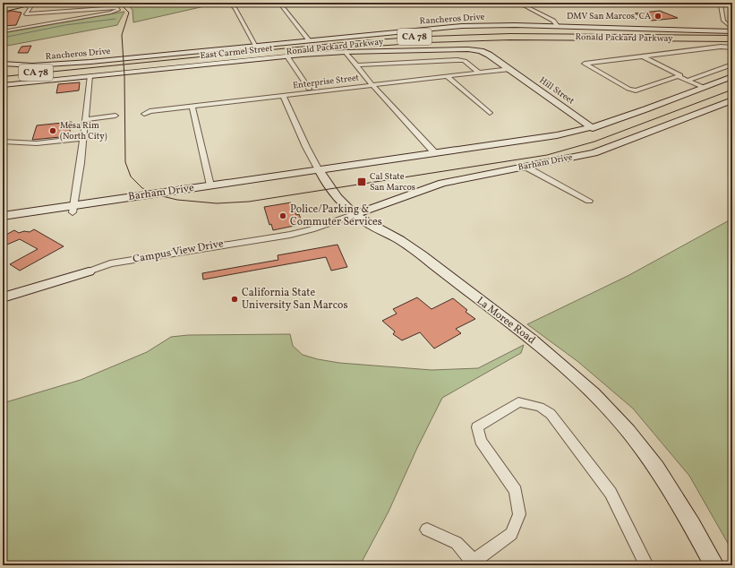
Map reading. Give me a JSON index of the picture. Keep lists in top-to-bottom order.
{
  "streets": {
    "highway": ["CA 78", "Ronald Packard Parkway"],
    "main road": [
      "Rancheros Drive",
      "East Carmel Street",
      "Hill Street",
      "Barham Drive",
      "Campus View Drive",
      "La Moree Road"
    ],
    "street": ["Enterprise Street"]
  },
  "crossings": [
    ["East Carmel Street", "Enterprise Street"],
    ["East Carmel Street", "Hill Street"],
    ["Enterprise Street", "Hill Street"],
    ["Enterprise Street", "La Moree Road"],
    ["Barham Drive", "Campus View Drive"],
    ["Barham Drive", "La Moree Road"],
    ["Campus View Drive", "La Moree Road"]
  ],
  "places": {
    "other": [
      "DMV San Marcos, CA",
      "Mesa Rim (North City)",
      "Police/Parking & Commuter Services",
      "California State University San Marcos"
    ],
    "transit": ["Cal State San Marcos"]
  }
}
